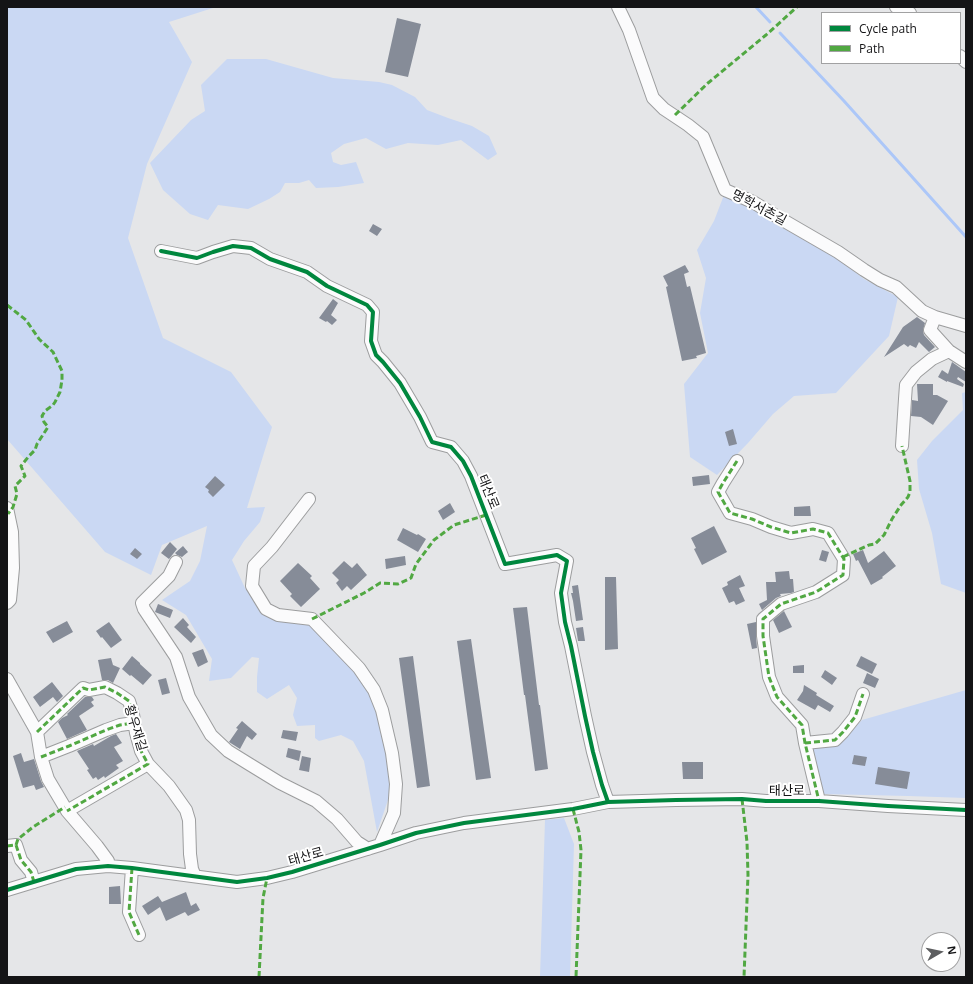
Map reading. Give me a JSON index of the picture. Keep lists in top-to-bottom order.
{
  "streets": {
    "street": ["명학서촌길", "태산로", "황우재길"]
  },
  "crossings": [
    ["태산로", "황우재길"]
  ],
  "legend": ["Cycle path", "Path"],
  "north": "right"
}
